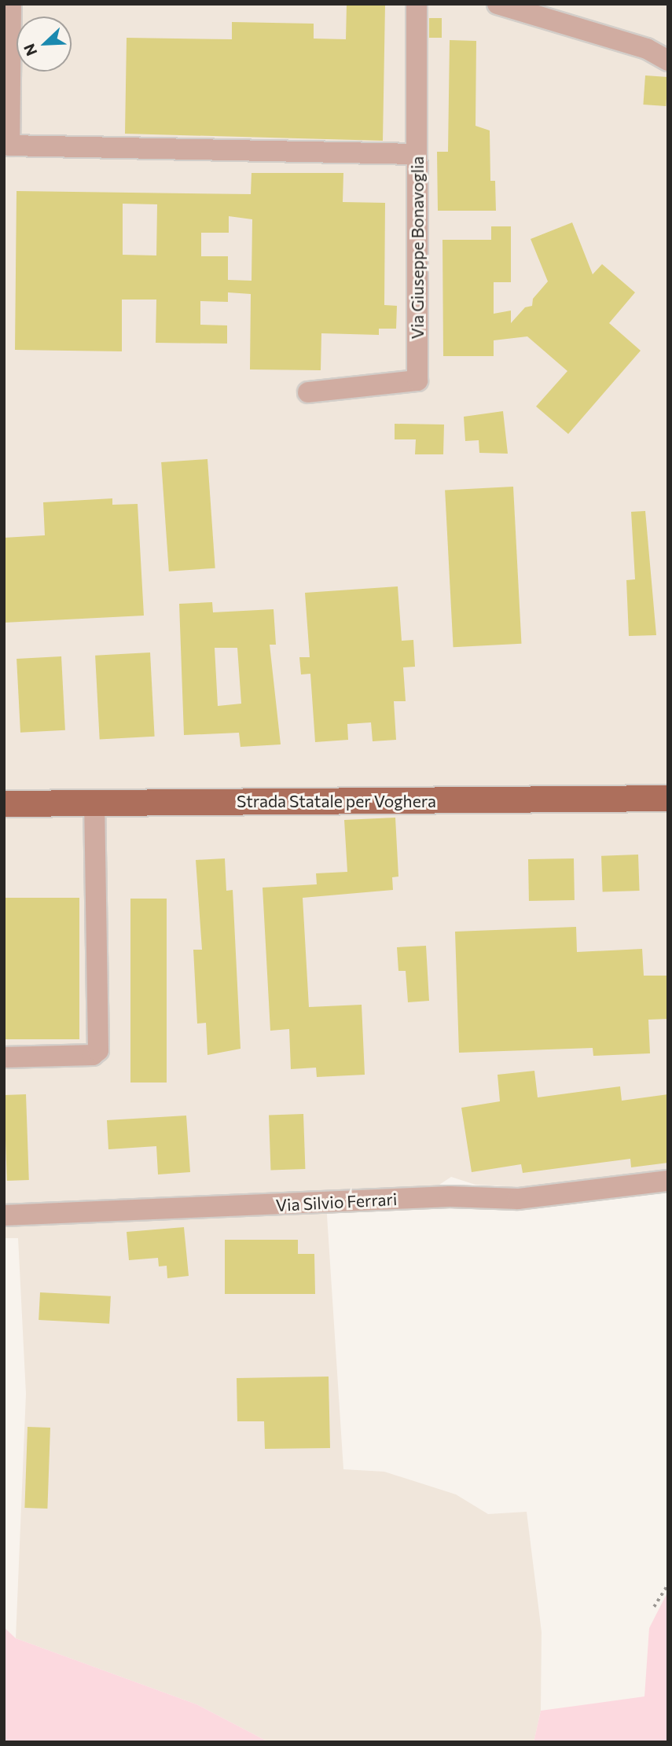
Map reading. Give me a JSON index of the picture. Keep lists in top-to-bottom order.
{
  "streets": {
    "main road": ["Strada Statale per Voghera"],
    "street": ["Via Giuseppe Bonavoglia", "Via Silvio Ferrari"]
  },
  "north": "bottom left"
}
